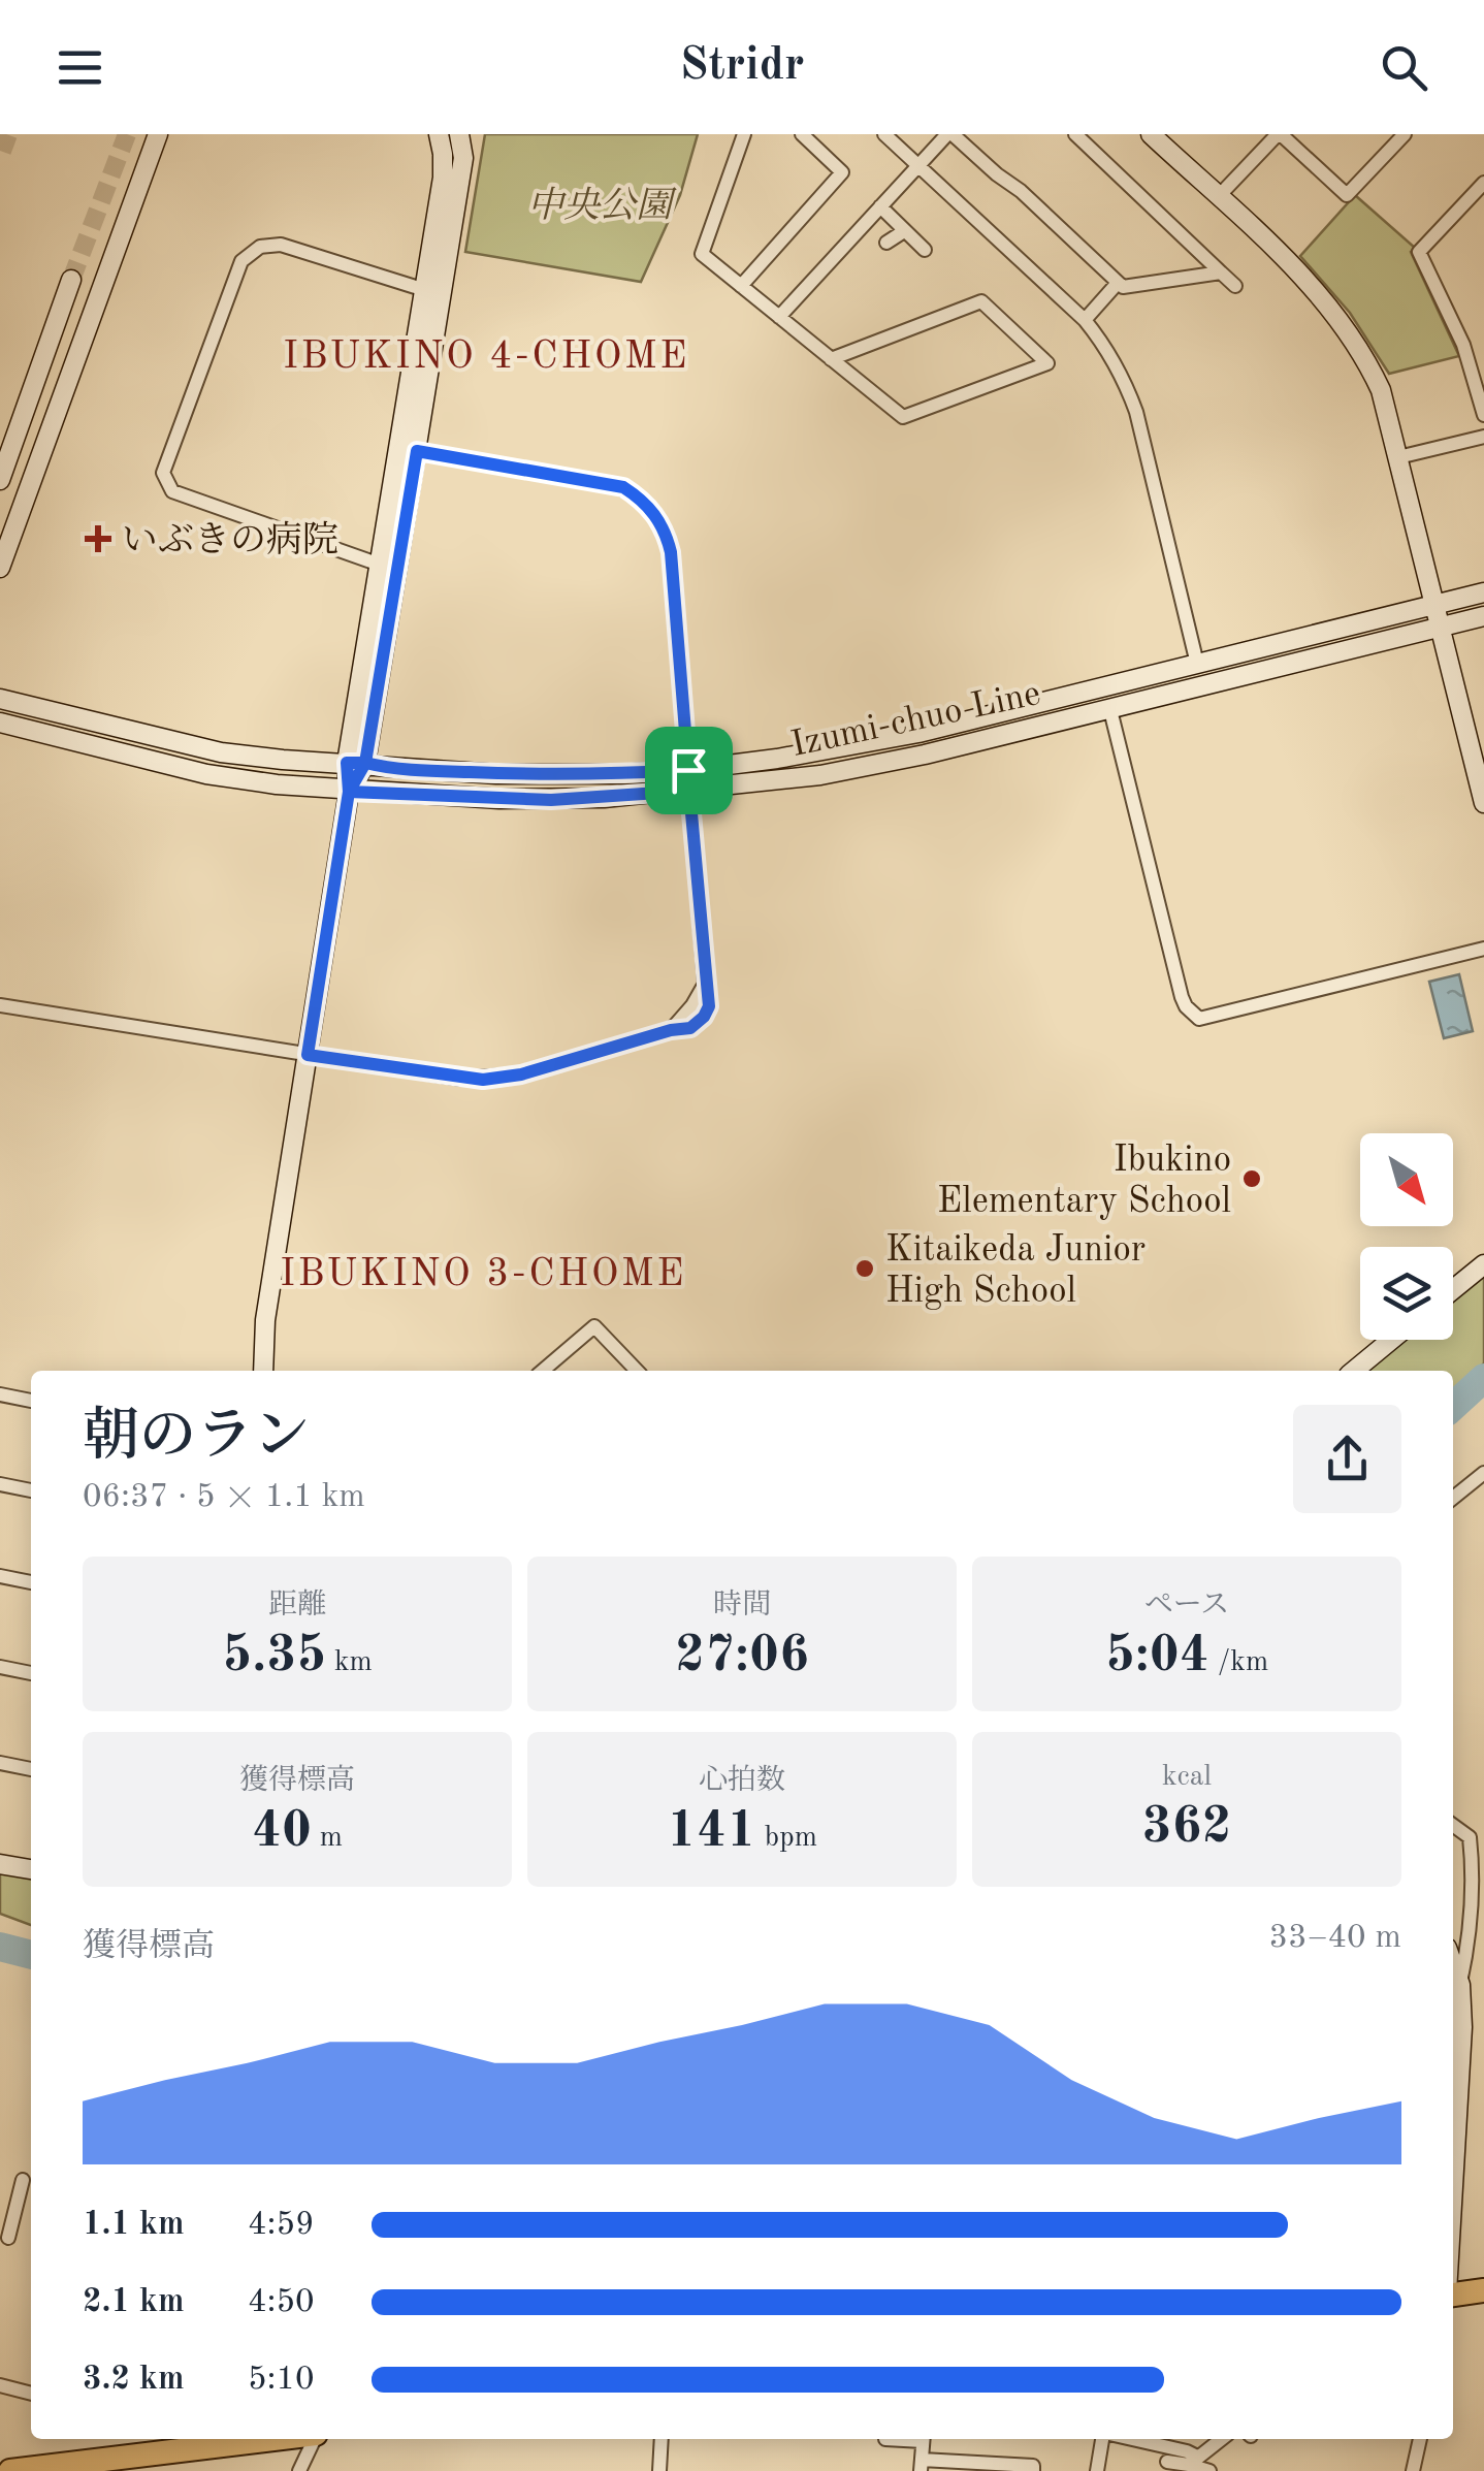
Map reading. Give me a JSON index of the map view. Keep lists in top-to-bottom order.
{
  "streets": {
    "street": ["Izumi-chuo Line"]
  },
  "districts": ["IBUKINO 4-CHOME", "IBUKINO 3-CHOME"],
  "parks": ["中央公園"],
  "places": {
    "health": ["いぶきの病院"],
    "other": ["Ibukino Elementary School", "Kitaikeda Junior High School"]
  },
  "north": "bottom right",
  "page": {
    "header": "Stridr",
    "heading": ["朝のラン", "06:37 · 5 × 1.1 km"],
    "stats": [
      ["距離", "5.35 km"],
      ["時間", "27:06"],
      ["ペース", "5:04 /km"],
      ["獲得標高", "40 m"],
      ["心拍数", "141 bpm"],
      ["kcal", "362"]
    ],
    "chart": ["獲得標高", "33–40 m"],
    "list": [
      {
        "name": "1.1 km",
        "note": "4:59"
      },
      {
        "name": "2.1 km",
        "note": "4:50"
      },
      {
        "name": "3.2 km",
        "note": "5:10"
      }
    ]
  }
}
